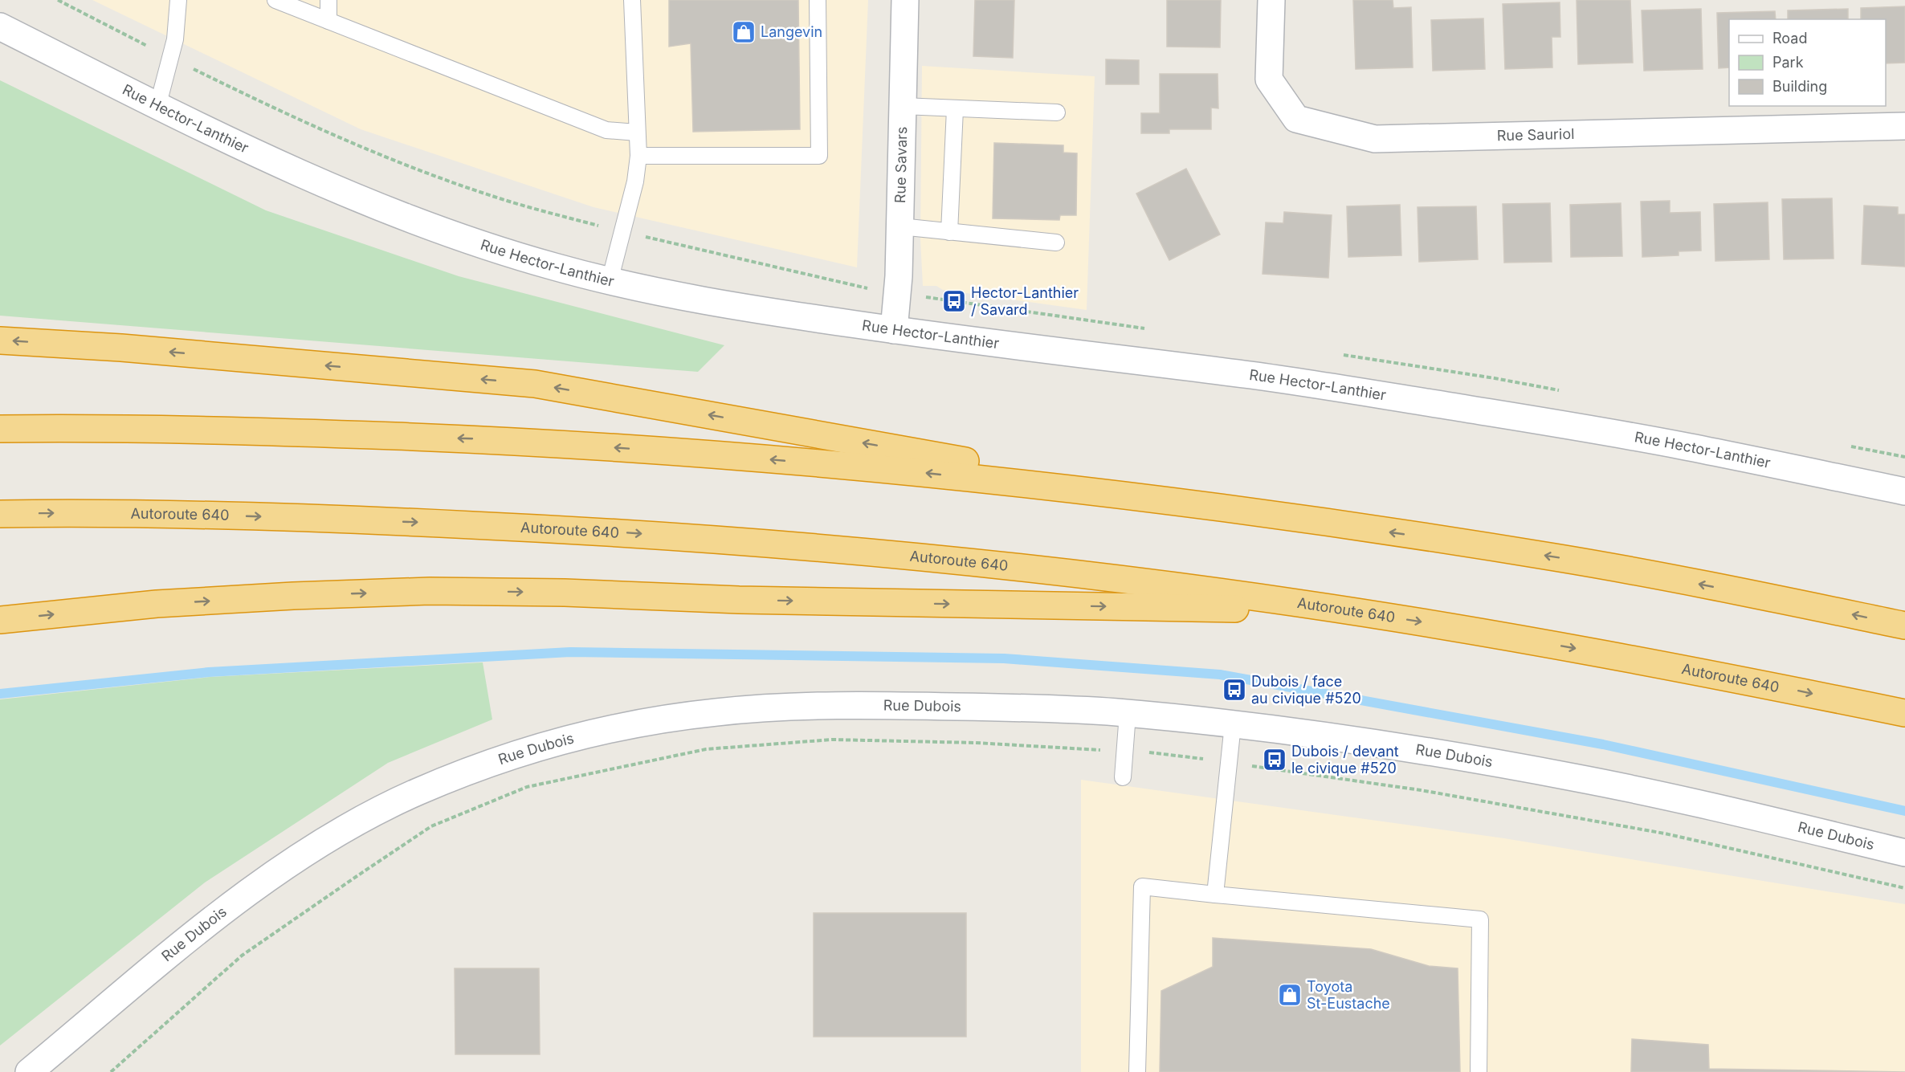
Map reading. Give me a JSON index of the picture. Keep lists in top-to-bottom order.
{
  "streets": {
    "highway": ["Autoroute 640"],
    "street": [
      "Rue Hector-Lanthier",
      "Rue Sauriol",
      "Rue Savars",
      "Rue Dubois"
    ]
  },
  "crossings": [
    ["Rue Hector-Lanthier", "Rue Savars"]
  ],
  "places": {
    "shop": ["Langevin", "Toyota St-Eustache"],
    "bus stop": ["Hector-Lanthier / Savard", "Dubois / face au civique #520", "Dubois / devant le civique #520"]
  },
  "legend": ["Road", "Park", "Building"]
}
